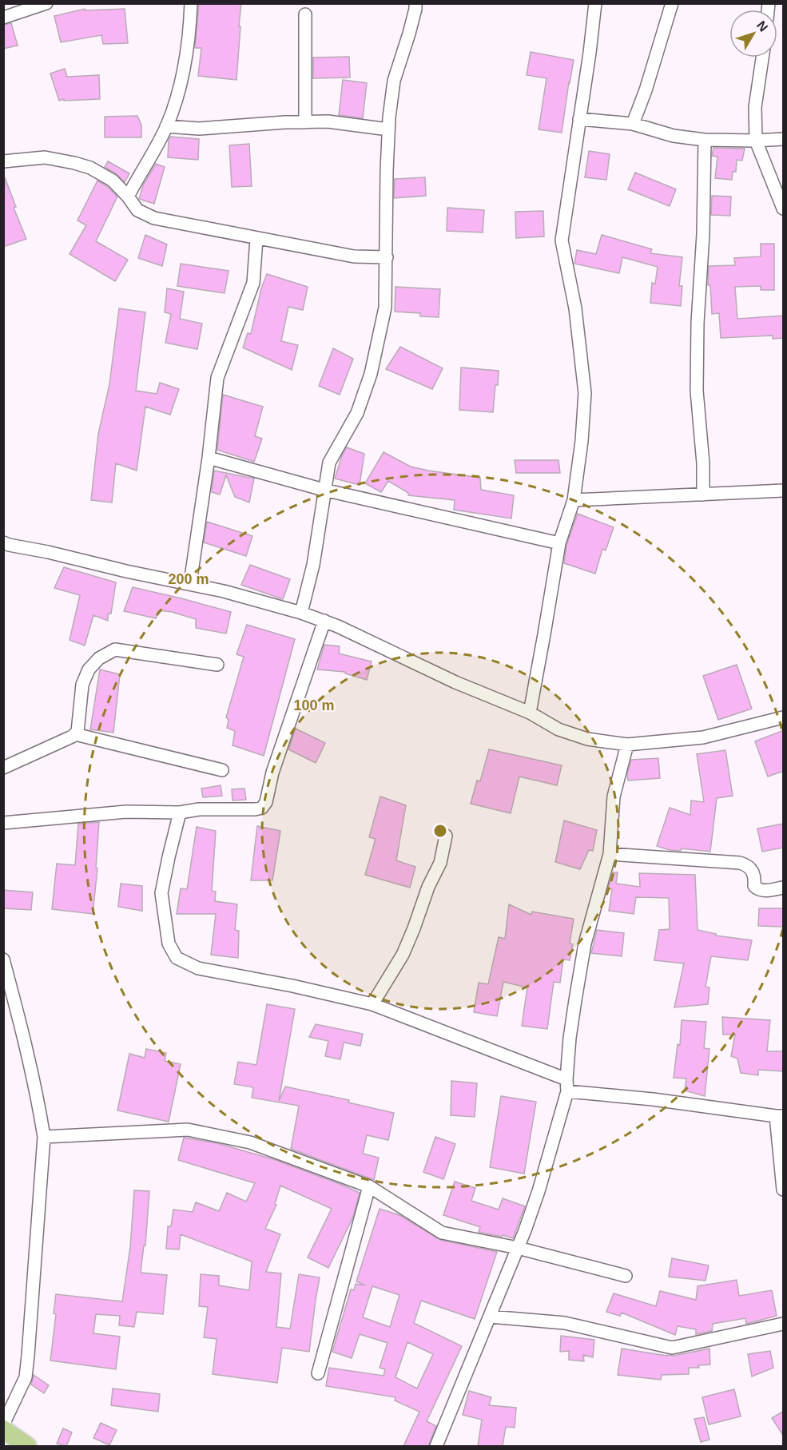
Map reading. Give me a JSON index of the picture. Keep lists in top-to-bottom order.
{
  "north": "top right",
  "rings": ["200 m", "100 m"]
}
